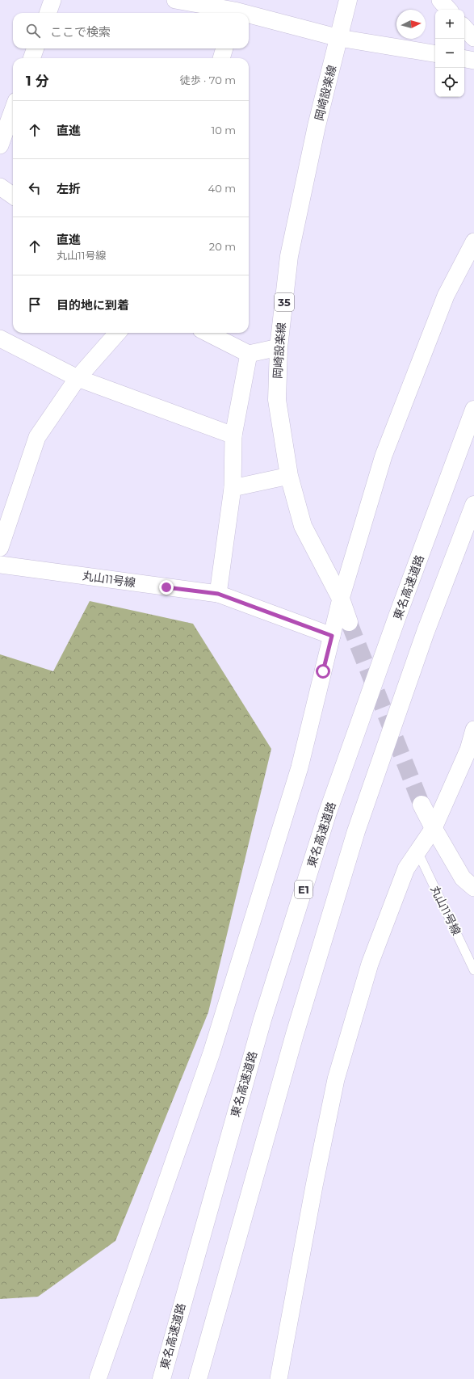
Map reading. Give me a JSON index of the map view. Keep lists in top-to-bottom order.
{
  "streets": {
    "main road": [
      "岡崎設楽線",
      "35",
      "東名高速道路",
      "E1"
    ],
    "street": ["丸山11号線"]
  },
  "north": "right",
  "page": {
    "map_buttons": ["+", "−"],
    "search": "ここで検索",
    "heading": ["1 分", "徒歩 · 70 m"],
    "list": [
      ["直進", "10 m"],
      ["左折", "40 m"],
      ["直進", "丸山11号線", "20 m"],
      "目的地に到着"
    ]
  }
}
